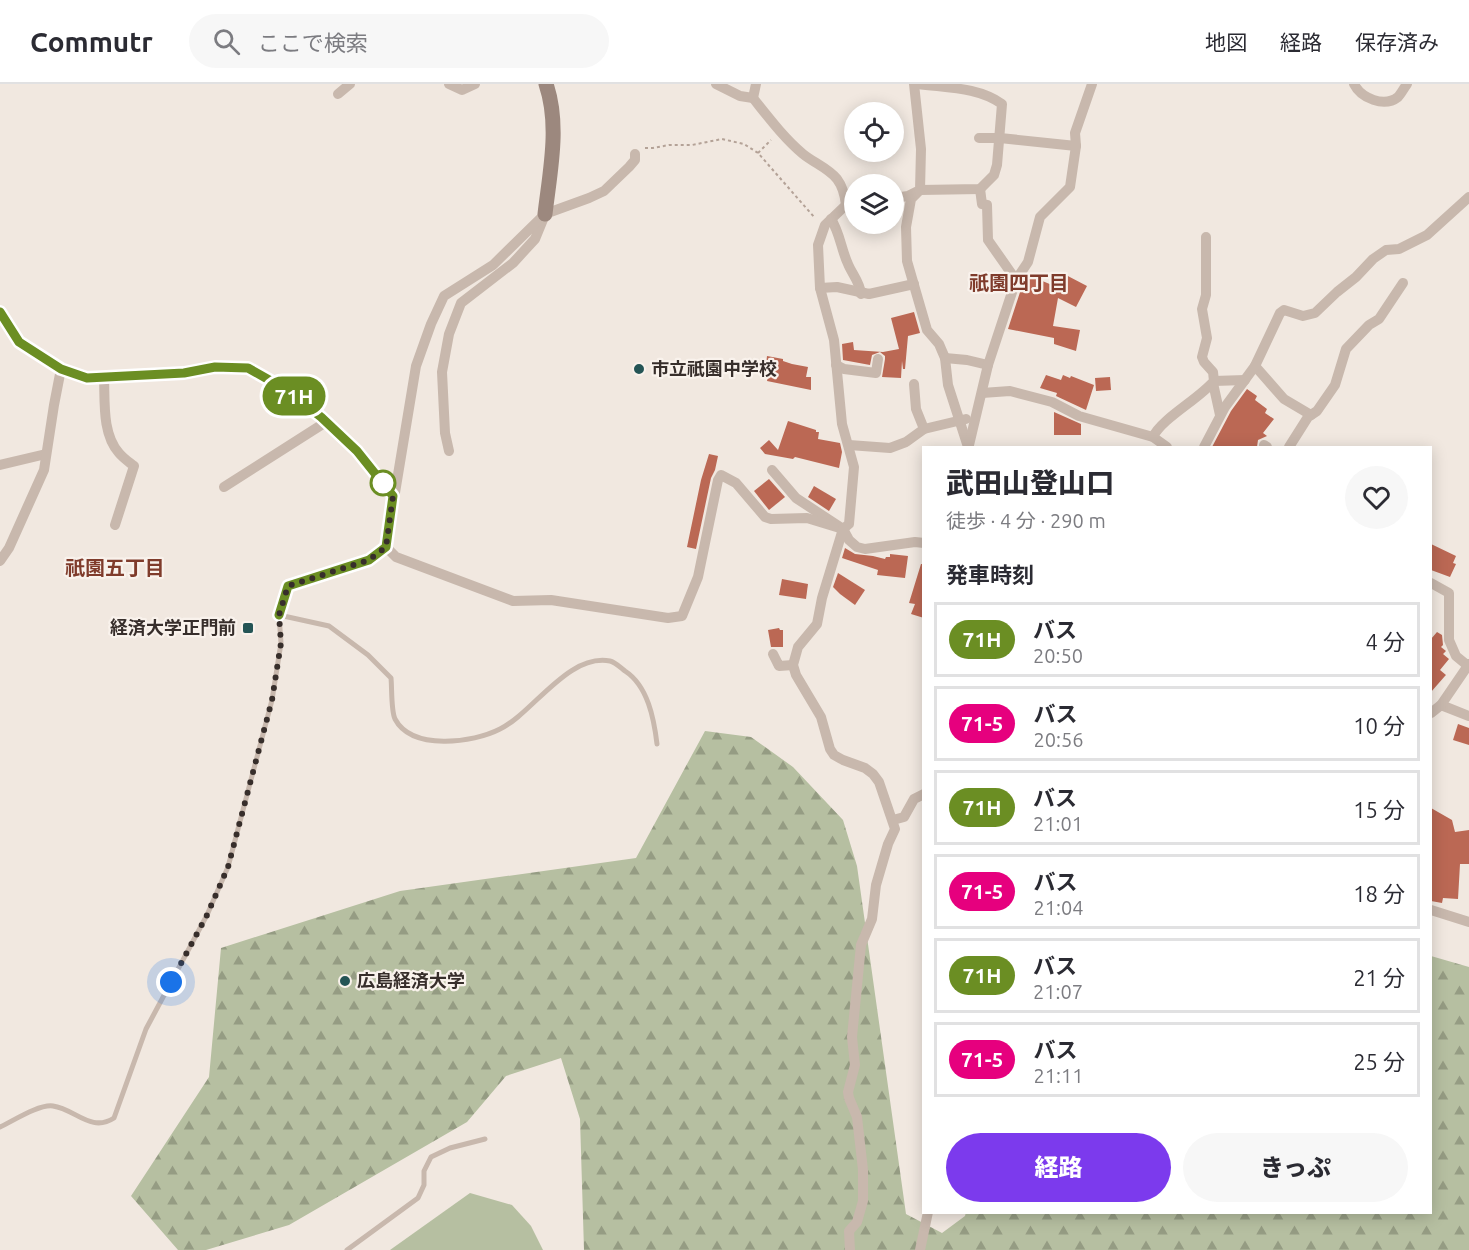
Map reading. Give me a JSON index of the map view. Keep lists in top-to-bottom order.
{
  "districts": ["祇園四丁目", "祇園五丁目"],
  "places": {
    "other": ["市立祇園中学校", "広島経済大学"],
    "transit": ["経済大学正門前"]
  },
  "lines": ["bus line 71H"],
  "page": {
    "header": "Commutr",
    "search": "ここで検索",
    "nav": ["地図", "経路", "保存済み"],
    "on_map": "71H",
    "heading": [
      ["武田山登山口", "徒歩 · 4 分 · 290 m"],
      "発車時刻"
    ],
    "list": [
      {
        "mark": "71H",
        "name": "バス",
        "note": "20:50",
        "value": "4 分"
      },
      {
        "mark": "71-5",
        "name": "バス",
        "note": "20:56",
        "value": "10 分"
      },
      {
        "mark": "71H",
        "name": "バス",
        "note": "21:01",
        "value": "15 分"
      },
      {
        "mark": "71-5",
        "name": "バス",
        "note": "21:04",
        "value": "18 分"
      },
      {
        "mark": "71H",
        "name": "バス",
        "note": "21:07",
        "value": "21 分"
      },
      {
        "mark": "71-5",
        "name": "バス",
        "note": "21:11",
        "value": "25 分"
      }
    ],
    "buttons": ["経路", "きっぷ"]
  }
}
